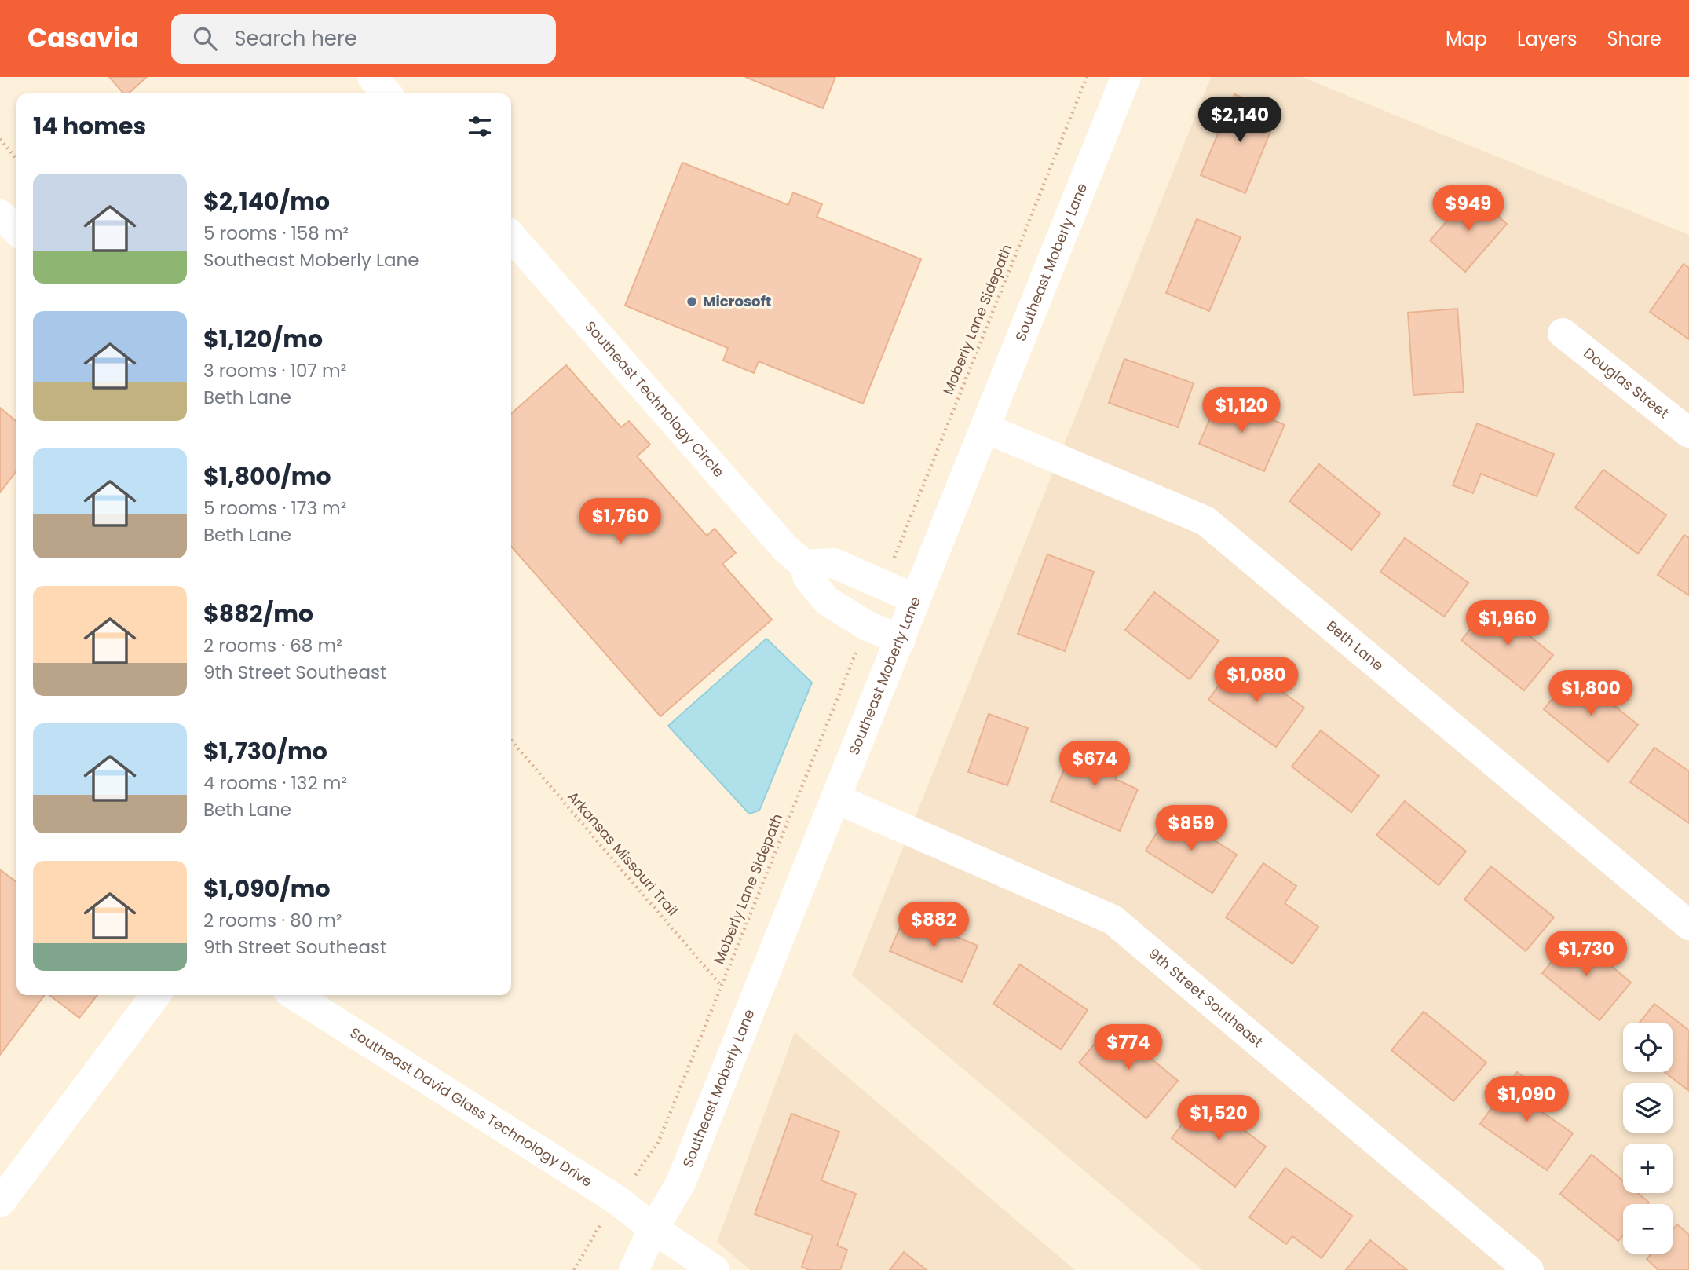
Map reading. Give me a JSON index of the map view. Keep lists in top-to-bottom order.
{
  "streets": {
    "street": [
      "Southeast Moberly Lane",
      "Douglas Street",
      "Southeast Technology Circle",
      "Beth Lane",
      "9th Street Southeast",
      "Southeast David Glass Technology Drive"
    ],
    "path": ["Moberly Lane Sidepath", "Arkansas Missouri Trail"]
  },
  "crossings": [
    ["Southeast Moberly Lane", "Southeast Technology Circle"],
    ["Southeast Moberly Lane", "Beth Lane"],
    ["Southeast Moberly Lane", "9th Street Southeast"],
    ["Southeast Moberly Lane", "Southeast David Glass Technology Drive"],
    ["Moberly Lane Sidepath", "Arkansas Missouri Trail"]
  ],
  "places": ["Microsoft"],
  "page": {
    "header": "Casavia",
    "search": "Search here",
    "nav": ["Map", "Layers", "Share"],
    "heading": "14 homes",
    "price": [
      "$2,140",
      "$949",
      "$1,120",
      "$1,760",
      "$1,960",
      "$1,080",
      "$1,800",
      "$674",
      "$859",
      "$882",
      "$1,730",
      "$774",
      "$1,090",
      "$1,520"
    ],
    "list": [
      {
        "name": "$2,140/mo",
        "note": "5 rooms · 158 m² · Southeast Moberly Lane"
      },
      {
        "name": "$1,120/mo",
        "note": "3 rooms · 107 m² · Beth Lane"
      },
      {
        "name": "$1,800/mo",
        "note": "5 rooms · 173 m² · Beth Lane"
      },
      {
        "name": "$882/mo",
        "note": "2 rooms · 68 m² · 9th Street Southeast"
      },
      {
        "name": "$1,730/mo",
        "note": "4 rooms · 132 m² · Beth Lane"
      },
      {
        "name": "$1,090/mo",
        "note": "2 rooms · 80 m² · 9th Street Southeast"
      }
    ],
    "map_buttons": ["+", "−"]
  }
}
